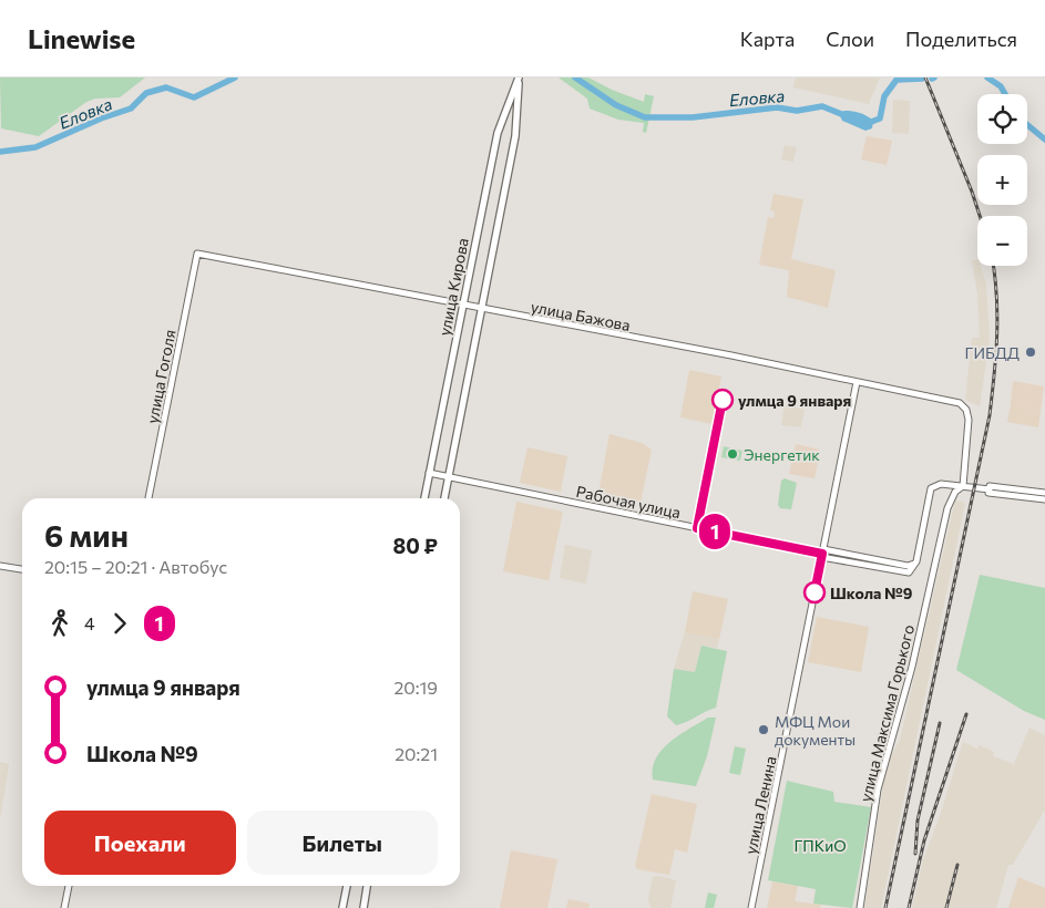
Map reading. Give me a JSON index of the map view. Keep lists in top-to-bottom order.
{
  "streets": {
    "main road": ["улица Кирова"],
    "street": [
      "улица Бажова",
      "улица Гоголя",
      "Рабочая улица",
      "улица Максима Горького",
      "улица Ленина"
    ]
  },
  "crossings": [
    ["улица Кирова", "улица Бажова"],
    ["улица Кирова", "Рабочая улица"],
    ["улица Бажова", "улица Гоголя"],
    ["улица Бажова", "улица Максима Горького"],
    ["улица Бажова", "улица Ленина"],
    ["Рабочая улица", "улица Ленина"]
  ],
  "water": ["Еловка"],
  "parks": ["ГПКиО"],
  "places": [
    "ГИБДД",
    "улмца 9 января",
    "Энергетик",
    "Школа №9",
    "МФЦ Мои документы"
  ],
  "lines": ["bus line 1"],
  "page": {
    "header": "Linewise",
    "nav": ["Карта", "Слои", "Поделиться"],
    "on_map": "1",
    "map_buttons": ["+", "−"],
    "heading": ["6 мин", "20:15 – 20:21 · Автобус", "80 ₽"],
    "legs": ["4", "1"],
    "list": [
      {
        "name": "улмца 9 января",
        "value": "20:19"
      },
      {
        "name": "Школа №9",
        "value": "20:21"
      }
    ],
    "buttons": ["Поехали", "Билеты"]
  }
}
